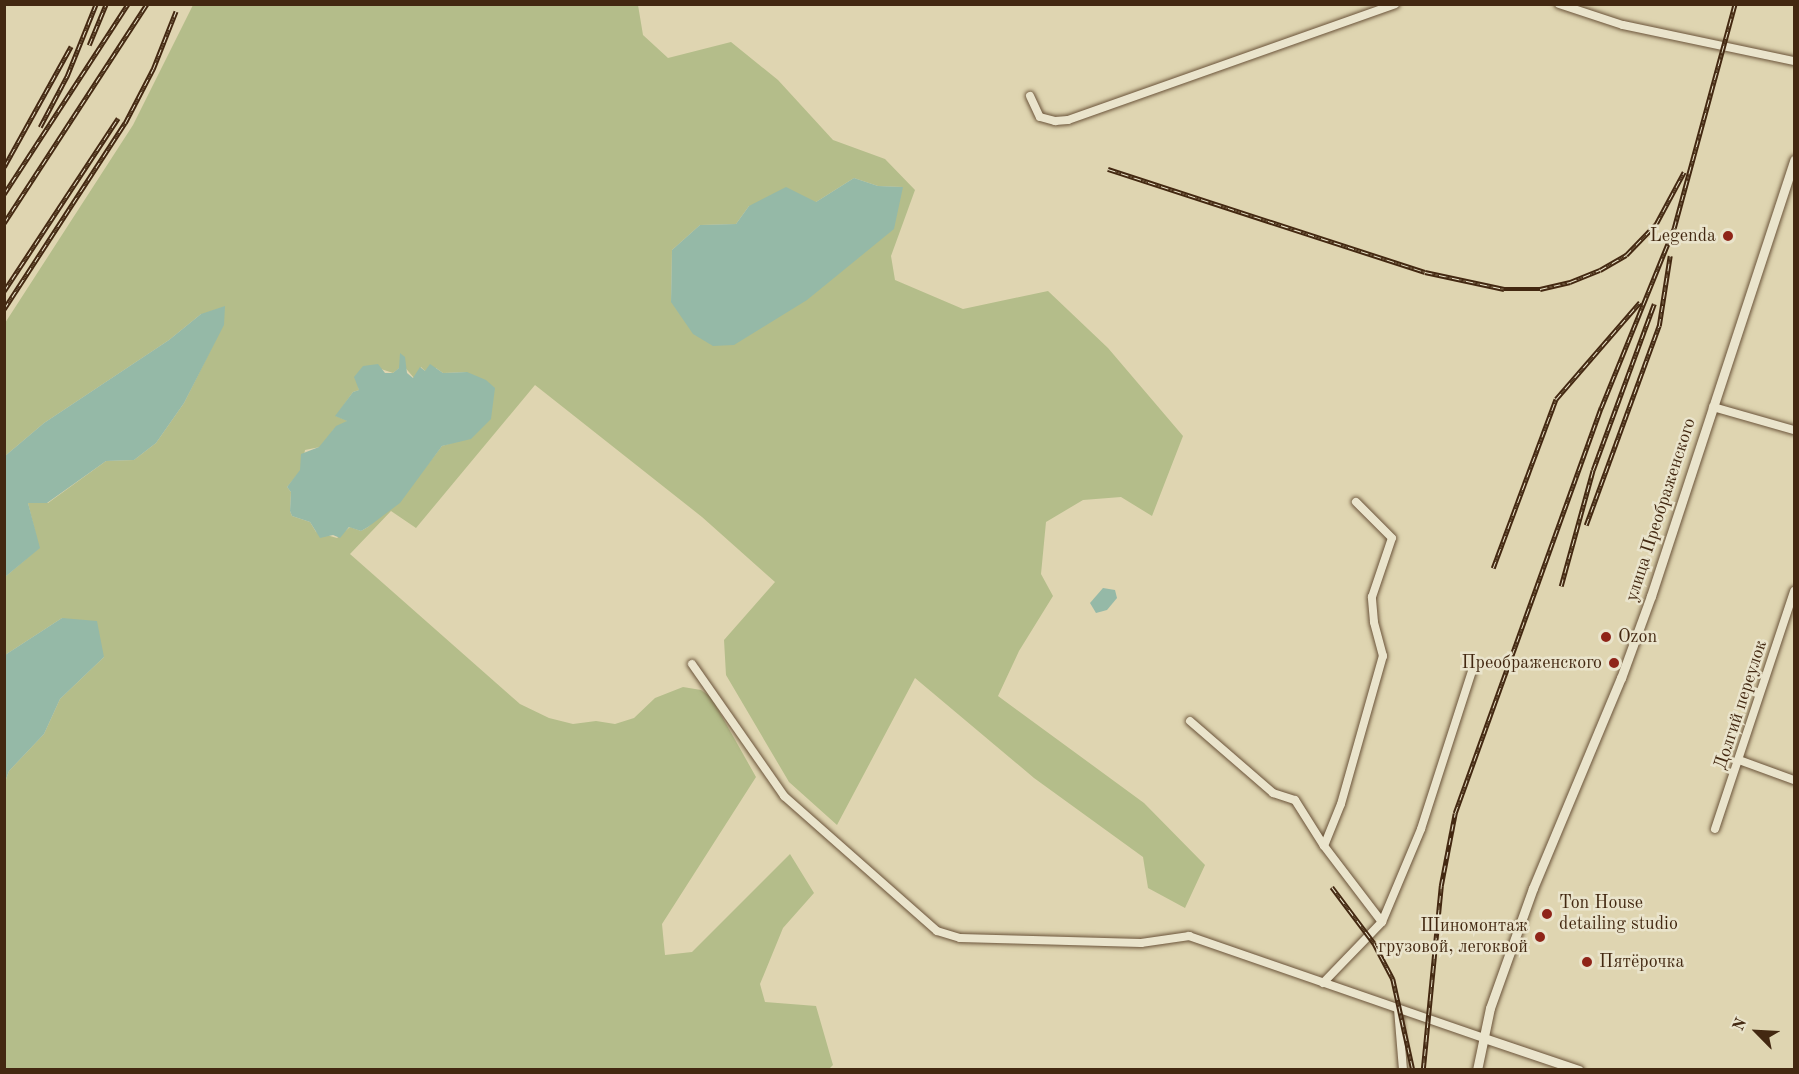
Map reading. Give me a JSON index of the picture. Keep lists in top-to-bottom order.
{
  "streets": {
    "street": ["улица Преображенского", "Долгий переулок"]
  },
  "places": [
    "Legenda",
    "Ozon",
    "Преображенского",
    "Ton House detailing studio",
    "Шиномонтаж грузовой, легоквой",
    "Пятёрочка"
  ],
  "north": "top left"
}
